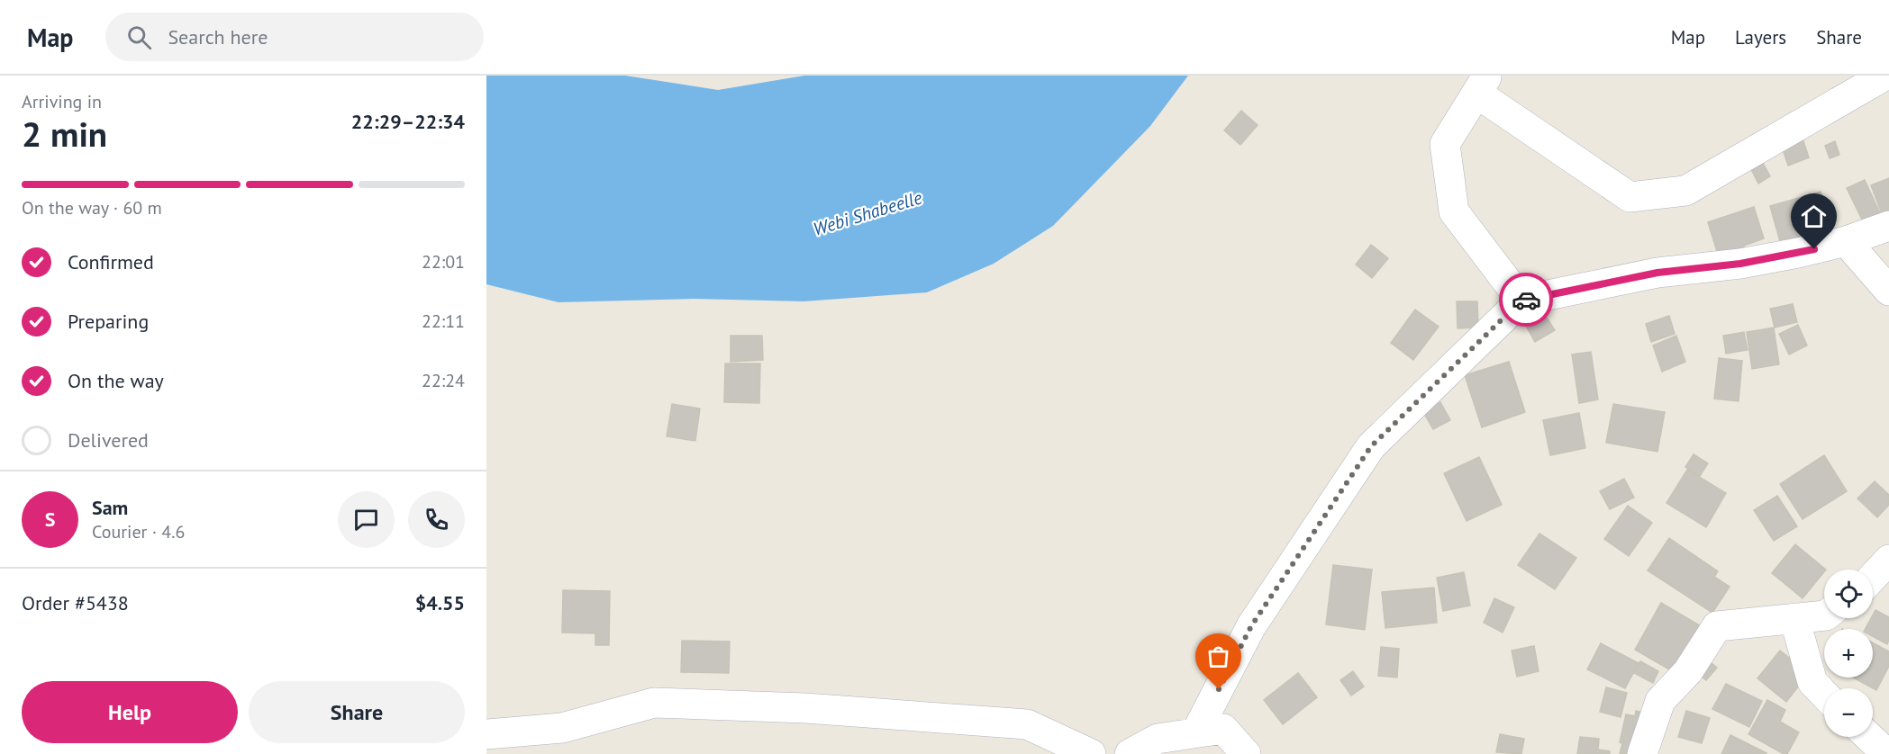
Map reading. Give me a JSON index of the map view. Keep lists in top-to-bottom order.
{
  "water": ["Webi Shabeelle"],
  "page": {
    "header": "Map",
    "search": "Search here",
    "nav": ["Map", "Layers", "Share"],
    "heading": ["2 min", "Arriving in", "22:29–22:34"],
    "panel": [
      "Sam",
      "Courier · 4.6",
      "Order #5438",
      "$4.55"
    ],
    "bar": "On the way · 60 m",
    "list": [
      ["Confirmed", "22:01"],
      ["Preparing", "22:11"],
      ["On the way", "22:24"],
      "Delivered"
    ],
    "round": "S",
    "map_buttons": ["+", "−"],
    "buttons": ["Help", "Share"]
  }
}
